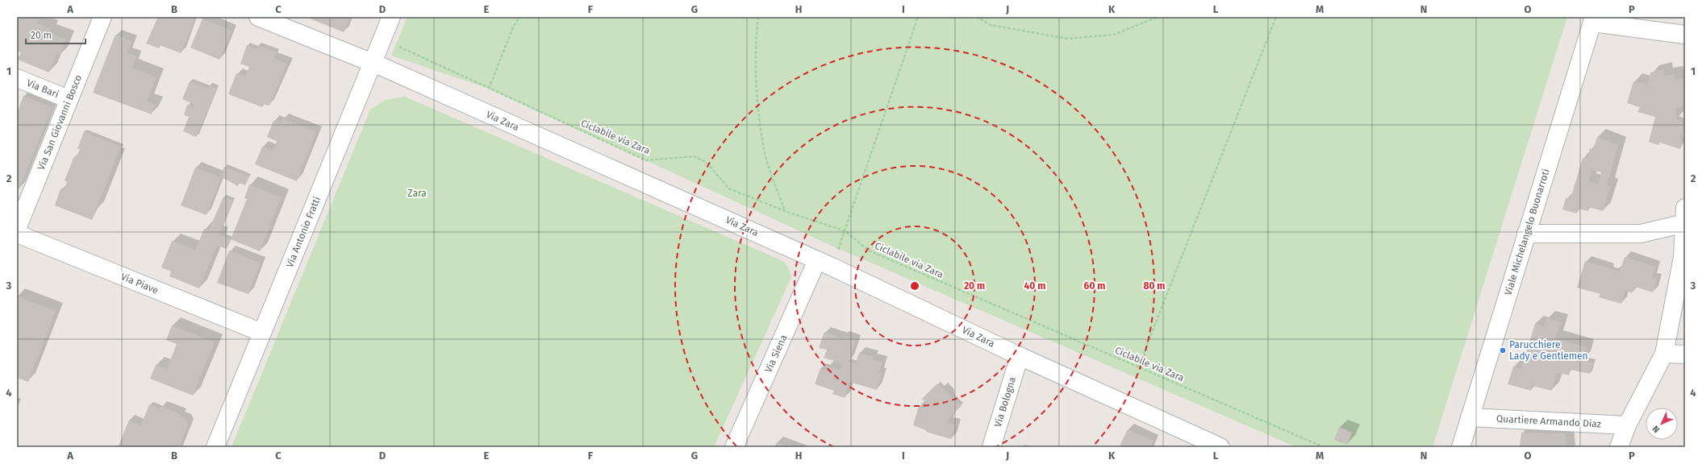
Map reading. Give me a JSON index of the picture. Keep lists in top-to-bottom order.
{
  "streets": {
    "street": [
      "Via Bari",
      "Via Zara",
      "Via San Giovanni Bosco",
      "Via Antonio Fratti",
      "Viale Michelangelo Buonarroti",
      "Via Piave",
      "Via Siena",
      "Via Bologna",
      "Quartiere Armando Diaz"
    ],
    "path": ["Ciclabile via Zara"]
  },
  "crossings": [
    ["Via Bari", "Via San Giovanni Bosco"],
    ["Via Zara", "Via Antonio Fratti"],
    ["Via Zara", "Via Siena"],
    ["Via Zara", "Via Bologna"],
    ["Via Antonio Fratti", "Via Piave"],
    ["Viale Michelangelo Buonarroti", "Quartiere Armando Diaz"]
  ],
  "parks": ["Zara"],
  "places": ["Parucchiere Lady e Gentlemen"],
  "scale_bar": "20 m",
  "north": "bottom left",
  "grid": {
    "columns": [
      "A",
      "B",
      "C",
      "D",
      "E",
      "F",
      "G",
      "H",
      "I",
      "J",
      "K",
      "L",
      "M",
      "N",
      "O",
      "P"
    ],
    "rows": [
      "1",
      "2",
      "3",
      "4"
    ]
  },
  "rings": [
    "20 m",
    "40 m",
    "60 m",
    "80 m"
  ]
}
